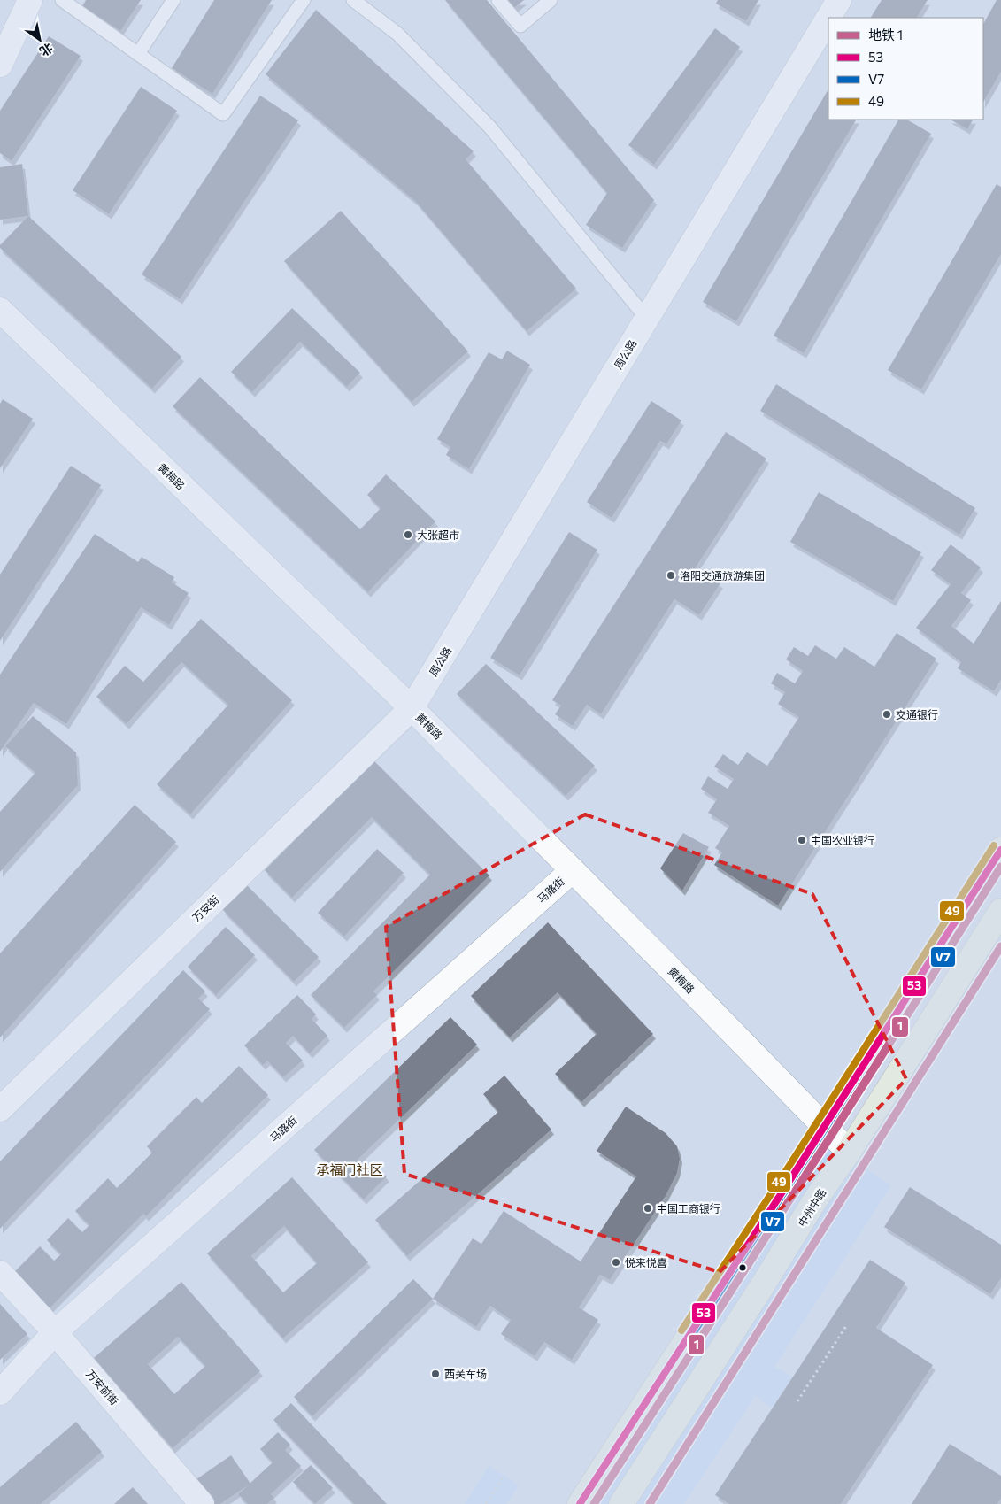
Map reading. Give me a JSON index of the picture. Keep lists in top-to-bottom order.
{
  "streets": {
    "main road": ["中州中路"],
    "street": [
      "周公路",
      "黄梅路",
      "马路街",
      "万安街",
      "万安前街"
    ]
  },
  "crossings": [
    ["周公路", "黄梅路"],
    ["周公路", "万安街"],
    ["黄梅路", "马路街"],
    ["黄梅路", "万安街"],
    ["黄梅路", "中州中路"],
    ["马路街", "万安前街"]
  ],
  "districts": ["承福门社区"],
  "places": [
    "大张超市",
    "洛阳交通旅游集团",
    "交通银行",
    "中国农业银行",
    "中国工商银行",
    "悦来悦喜",
    "西关车场"
  ],
  "lines": [
    "transit line 49",
    "transit line 53",
    "metro line 1",
    "transit line V7"
  ],
  "legend": [
    "地铁 1",
    "53",
    "V7",
    "49"
  ],
  "north": "bottom right"
}
